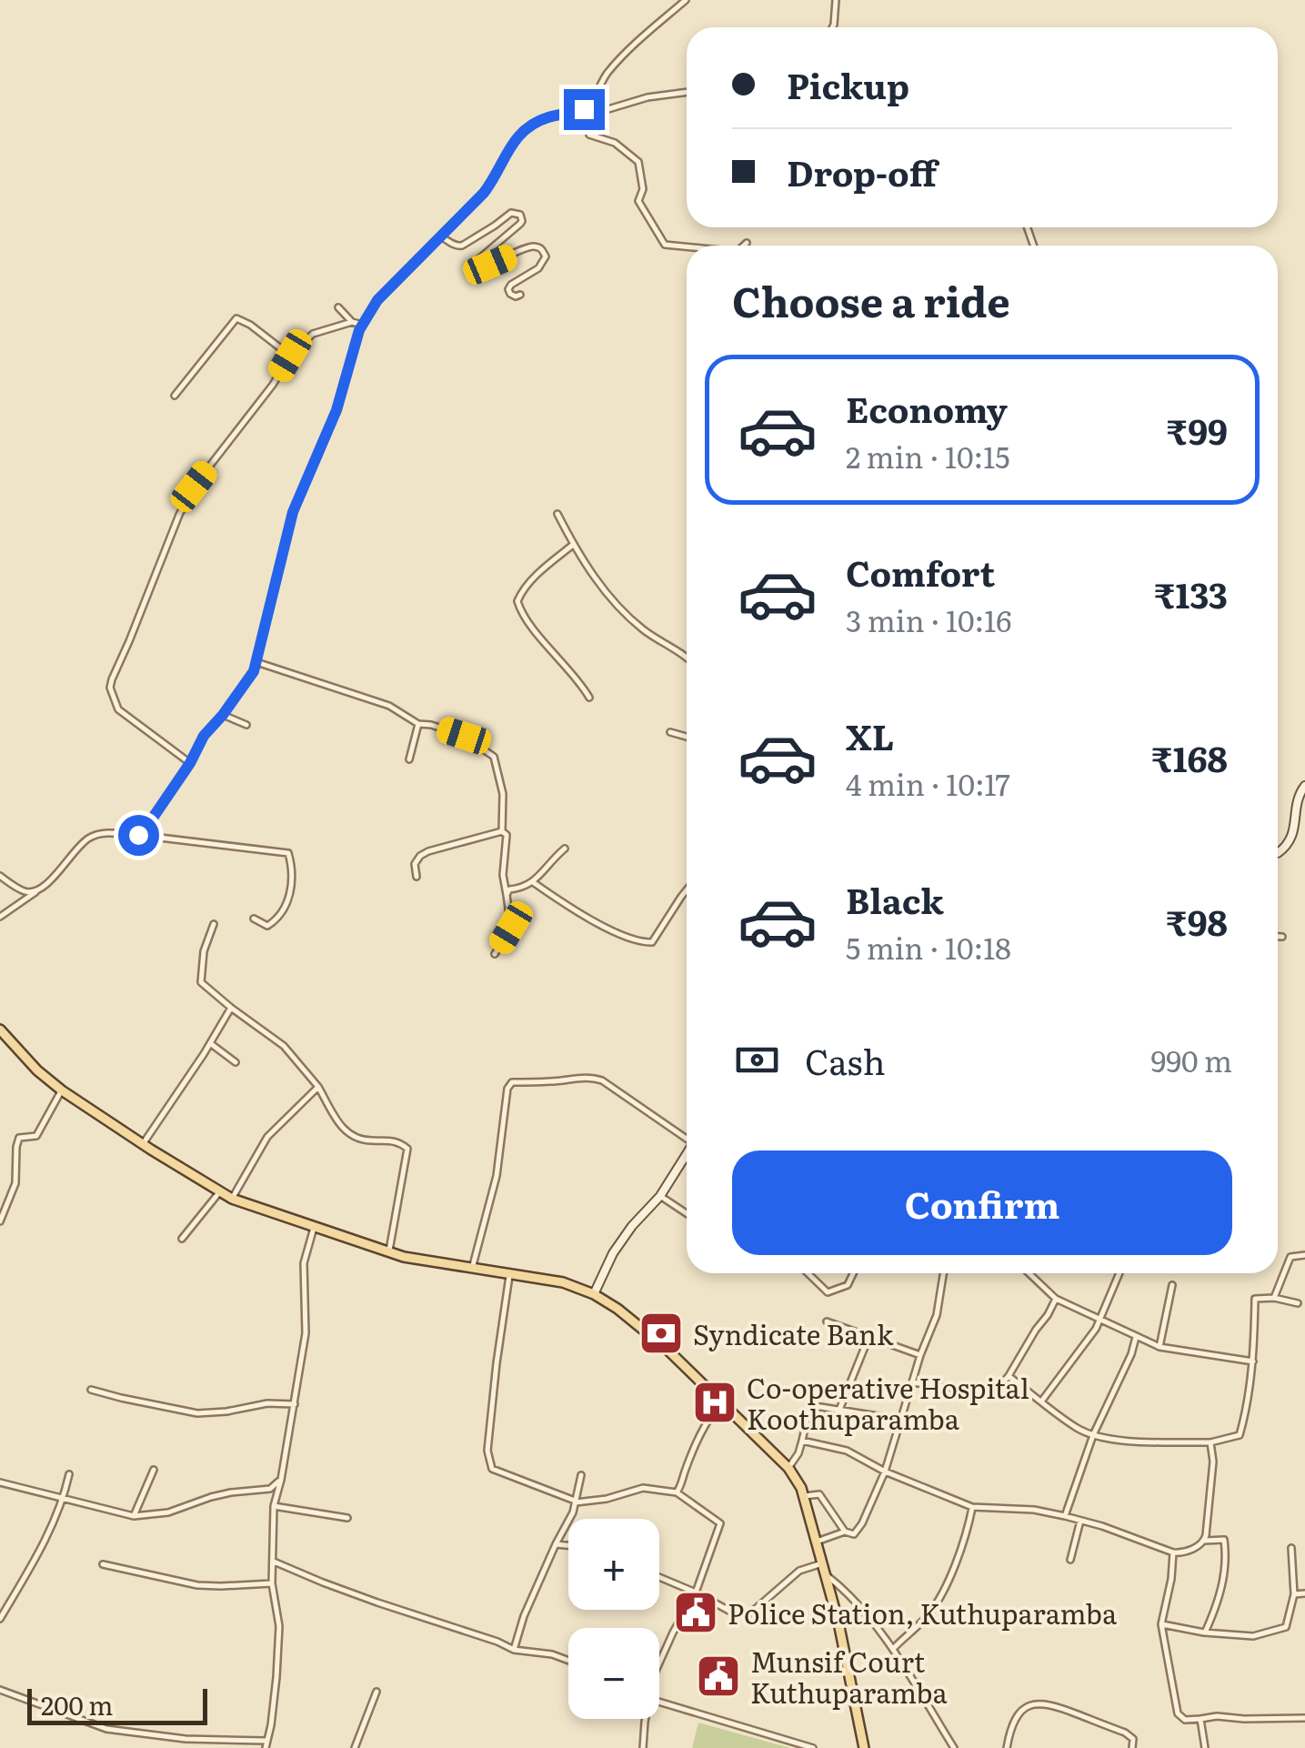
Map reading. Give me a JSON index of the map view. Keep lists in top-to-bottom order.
{
  "places": {
    "bank": ["Syndicate Bank"],
    "hospital": ["Co-operative Hospital Koothuparamba"],
    "public building": ["Police Station, Kuthuparamba", "Munsif Court Kuthuparamba"]
  },
  "scale_bar": "200 m",
  "page": {
    "banner": ["Pickup", "Drop-off"],
    "heading": "Choose a ride",
    "list": [
      {
        "name": "Economy",
        "note": "2 min · 10:15",
        "value": "₹99"
      },
      {
        "name": "Comfort",
        "note": "3 min · 10:16",
        "value": "₹133"
      },
      {
        "name": "XL",
        "note": "4 min · 10:17",
        "value": "₹168"
      },
      {
        "name": "Black",
        "note": "5 min · 10:18",
        "value": "₹98"
      }
    ],
    "pay": ["Cash", "990 m"],
    "buttons": "Confirm",
    "map_buttons": ["+", "−"],
    "scale": "200 m"
  }
}
